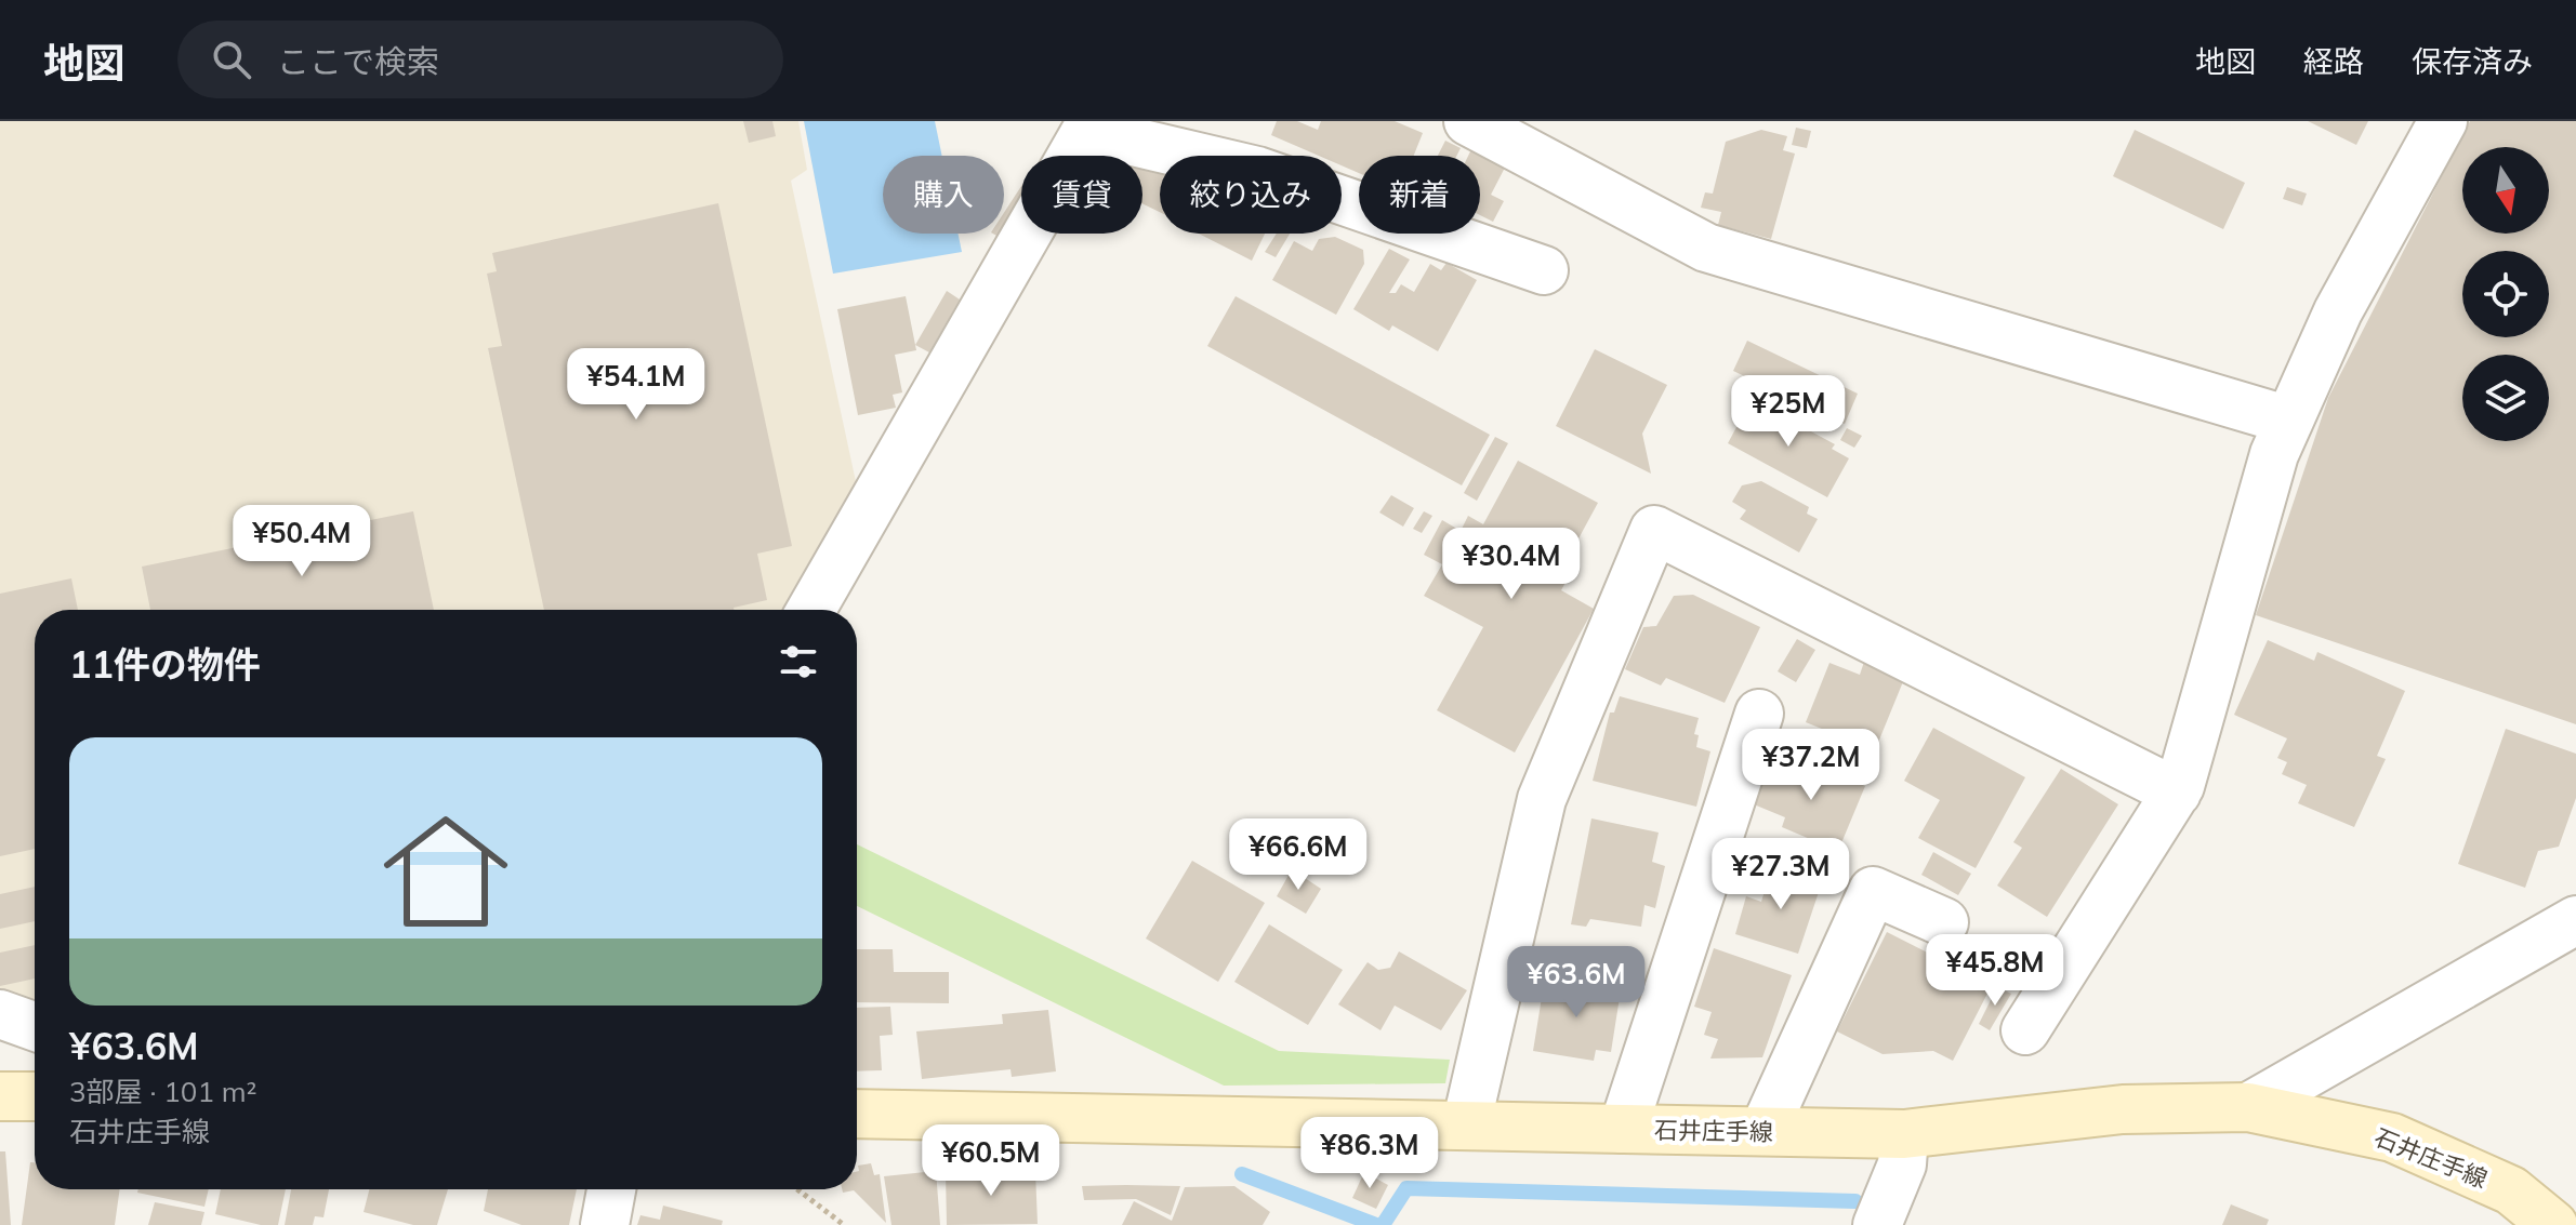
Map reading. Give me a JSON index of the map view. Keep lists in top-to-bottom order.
{
  "streets": {
    "street": ["石井庄手線"]
  },
  "north": "bottom",
  "page": {
    "header": "地図",
    "search": "ここで検索",
    "nav": ["地図", "経路", "保存済み"],
    "chip": [
      "購入",
      "賃貸",
      "絞り込み",
      "新着"
    ],
    "price": [
      "¥54.1M",
      "¥25M",
      "¥50.4M",
      "¥30.4M",
      "¥37.2M",
      "¥66.6M",
      "¥27.3M",
      "¥45.8M",
      "¥63.6M",
      "¥86.3M",
      "¥60.5M"
    ],
    "heading": "11件の物件",
    "list": [
      {
        "name": "¥63.6M",
        "note": "3部屋 · 101 m² · 石井庄手線"
      }
    ]
  }
}
